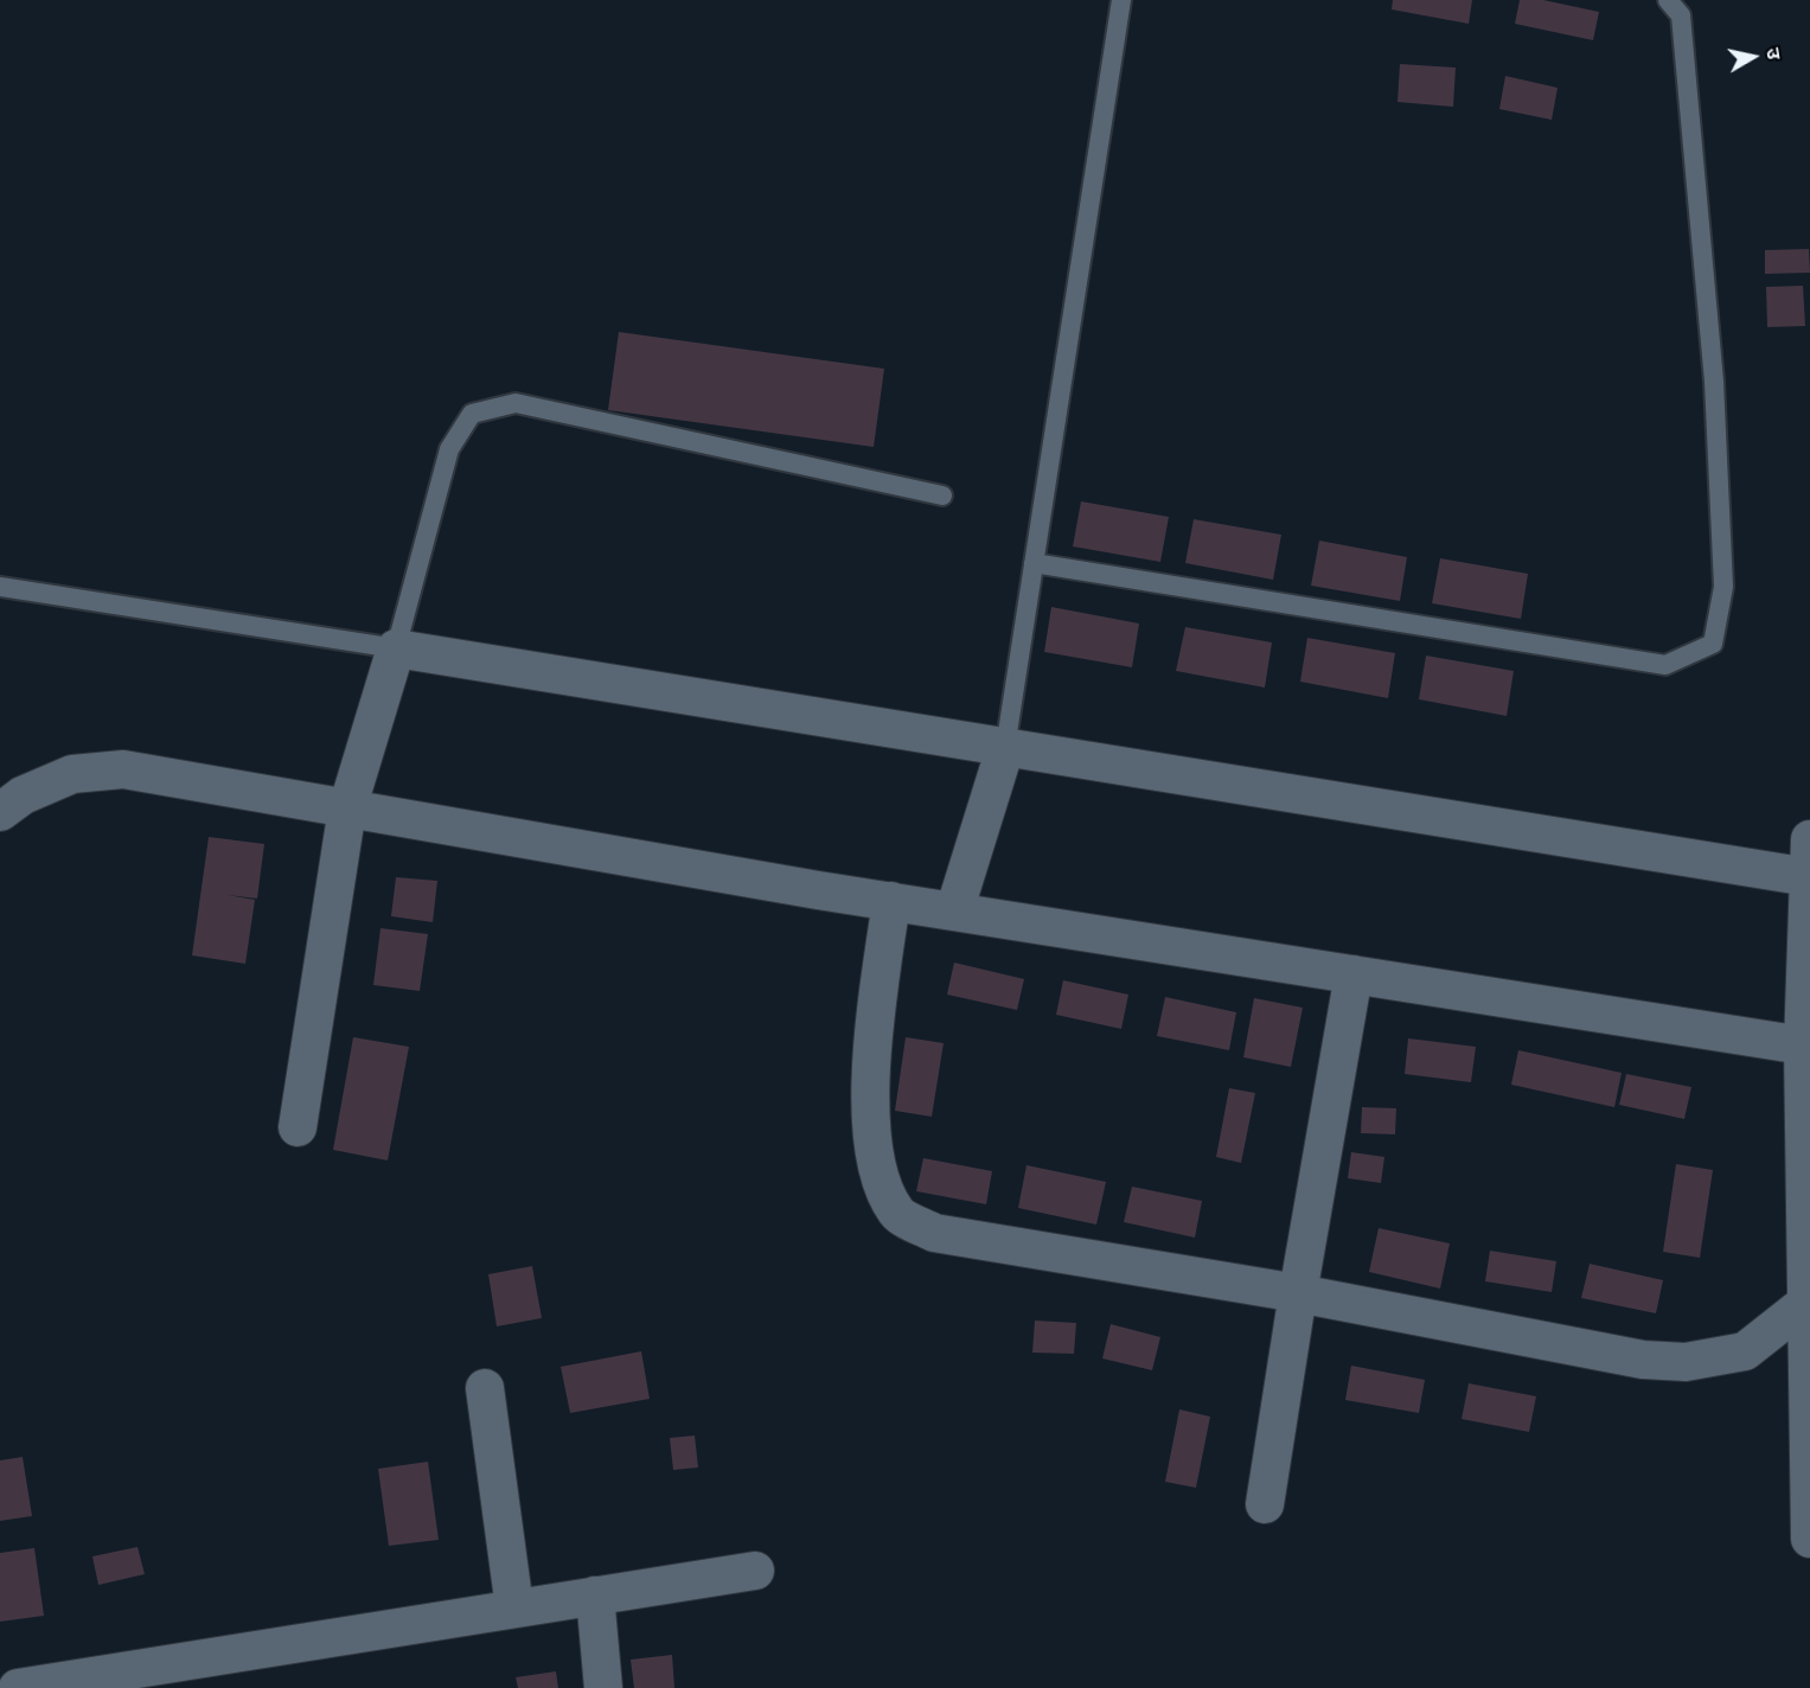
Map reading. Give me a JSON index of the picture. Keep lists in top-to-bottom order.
{
  "north": "right"
}
